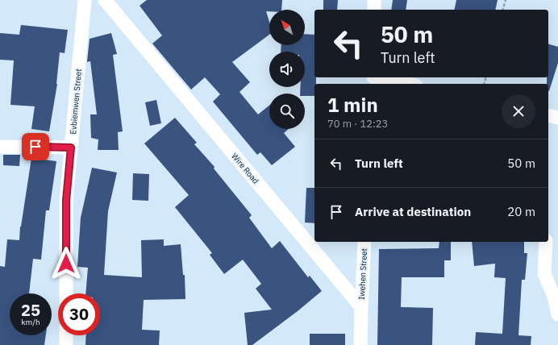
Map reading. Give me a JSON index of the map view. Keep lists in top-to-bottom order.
{
  "streets": {
    "street": ["Evbiemwen Street", "Wire Road", "Iwehen Street"]
  },
  "crossings": [
    ["Wire Road", "Iwehen Street"]
  ],
  "north": "top left",
  "page": {
    "turn": ["50 m", "Turn left"],
    "heading": ["1 min", "70 m · 12:23"],
    "list": [
      {
        "name": "Turn left",
        "value": "50 m"
      },
      {
        "name": "Arrive at destination",
        "value": "20 m"
      }
    ],
    "speed": "25 km/h",
    "limit": "30"
  }
}
